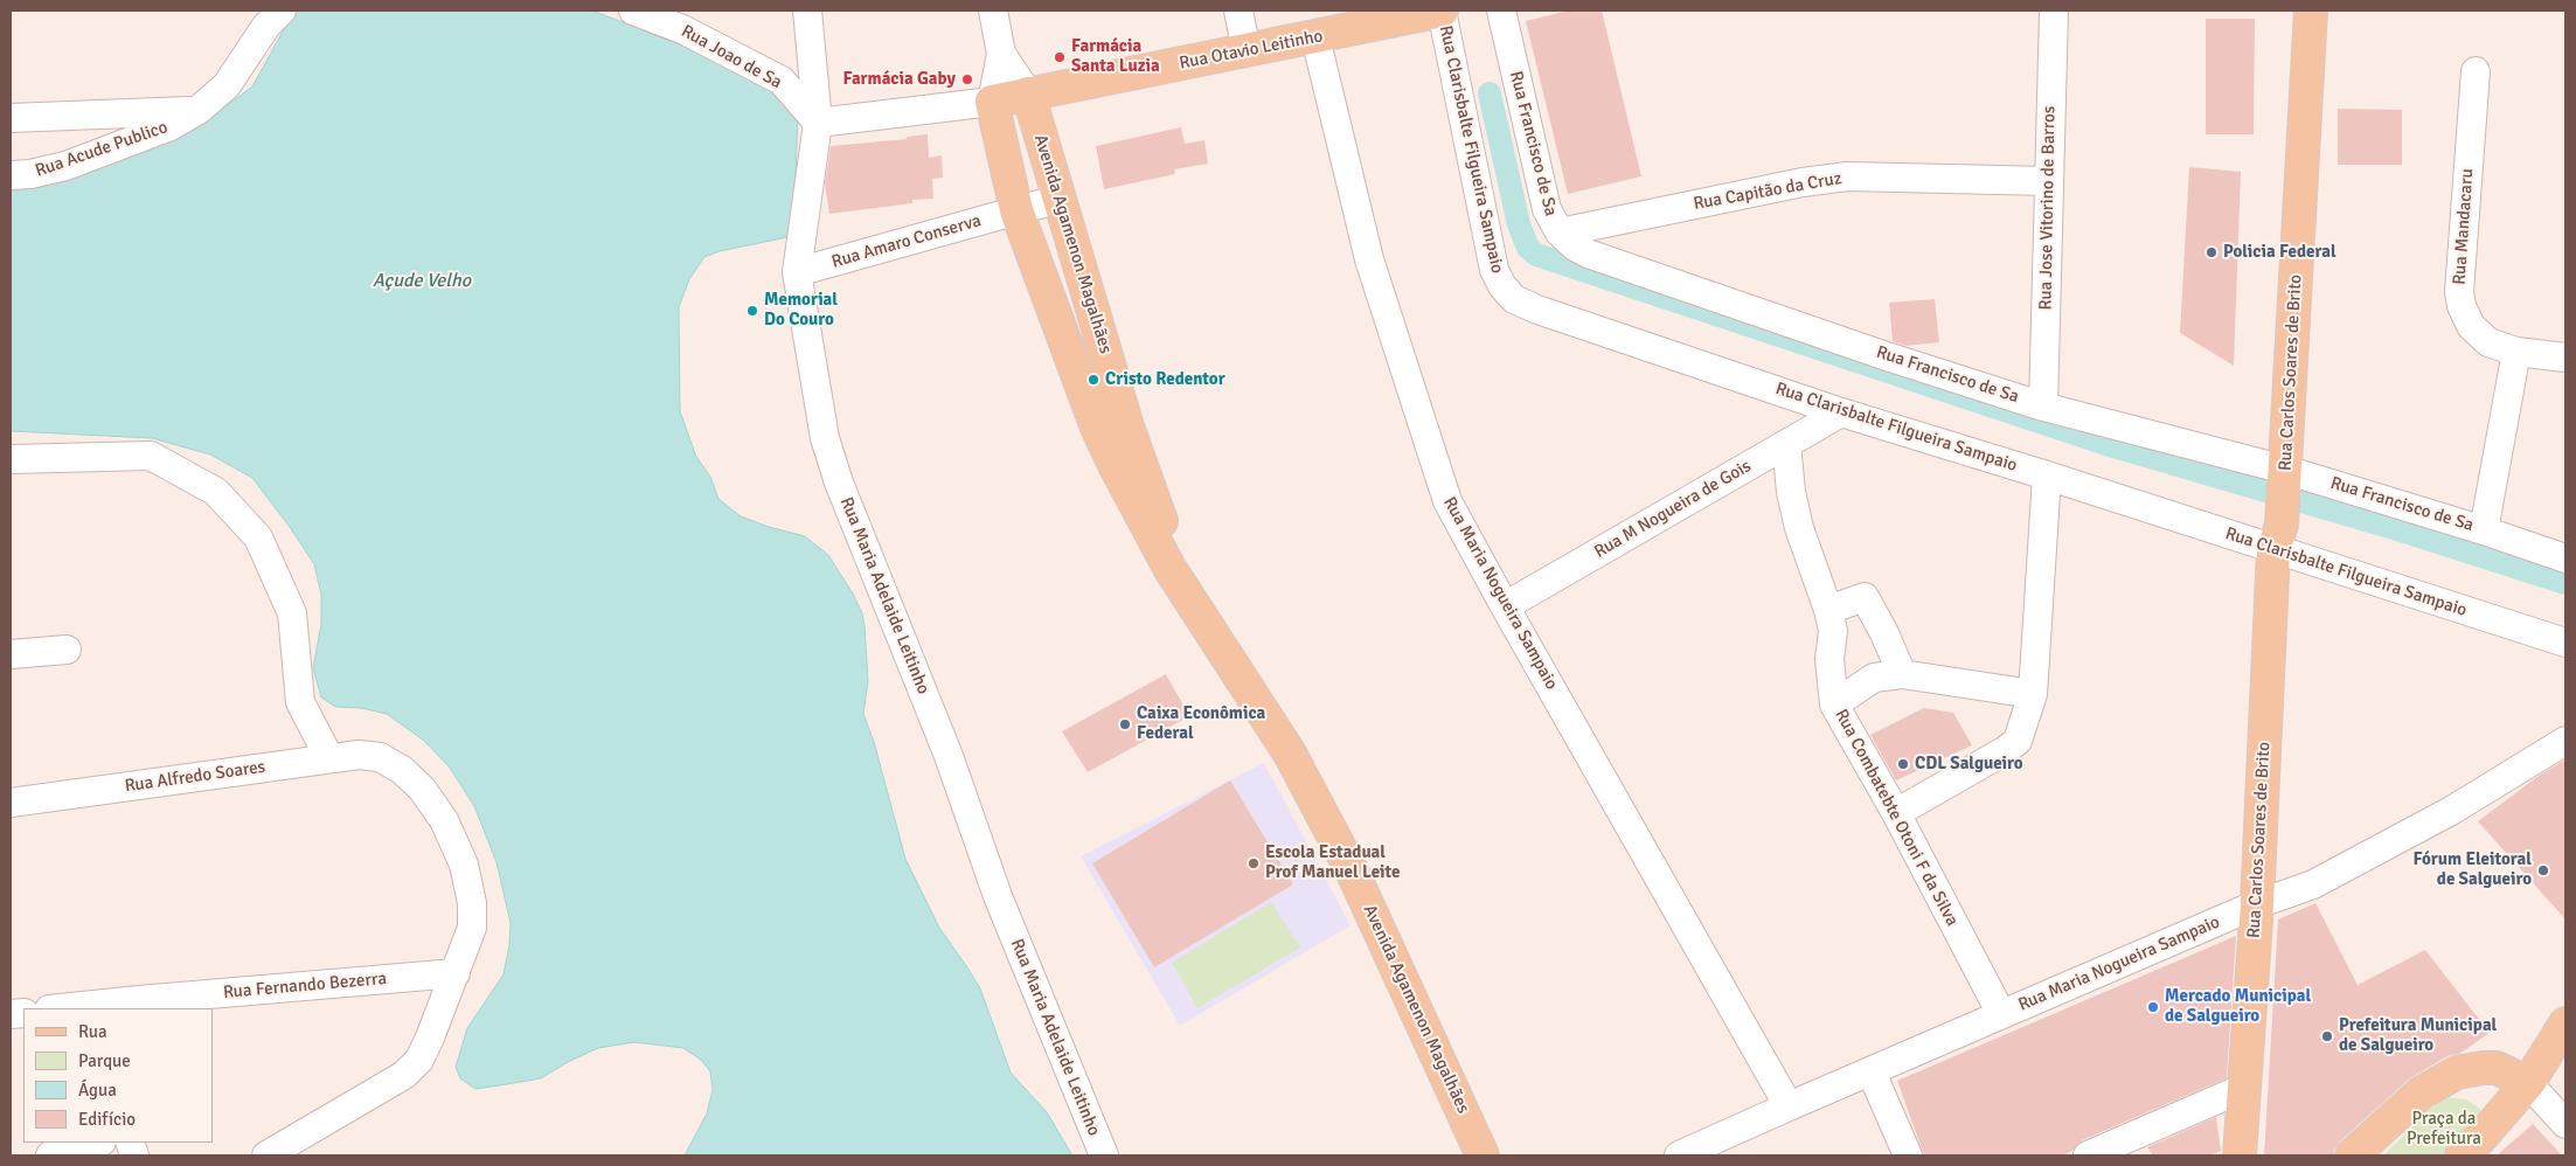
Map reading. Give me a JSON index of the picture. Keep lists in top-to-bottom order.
{
  "streets": {
    "main road": ["Rua Otavio Leitinho", "Avenida Agamenon Magalhães", "Rua Carlos Soares de Brito"],
    "street": [
      "Rua Joao de Sa",
      "Rua Francisco de Sa",
      "Rua Acude Publico",
      "Rua Clarisbalte Filgueira Sampaio",
      "Rua Capitão da Cruz",
      "Rua Jose Vitorino de Barros",
      "Rua Mandacaru",
      "Rua Amaro Conserva",
      "Rua M Nogueira de Gois",
      "Rua Maria Nogueira Sampaio",
      "Rua Maria Adelaide Leitinho",
      "Rua Alfredo Soares",
      "Rua Combatebte Otoni F da Silva",
      "Rua Fernando Bezerra"
    ]
  },
  "crossings": [
    ["Rua Otavio Leitinho", "Rua Clarisbalte Filgueira Sampaio"],
    ["Rua Otavio Leitinho", "Avenida Agamenon Magalhães"],
    ["Rua Otavio Leitinho", "Rua Maria Nogueira Sampaio"],
    ["Rua Joao de Sa", "Rua Maria Adelaide Leitinho"],
    ["Rua Francisco de Sa", "Rua Capitão da Cruz"],
    ["Rua Francisco de Sa", "Rua Jose Vitorino de Barros"],
    ["Rua Francisco de Sa", "Rua Carlos Soares de Brito"],
    ["Rua Clarisbalte Filgueira Sampaio", "Rua Carlos Soares de Brito"],
    ["Rua Clarisbalte Filgueira Sampaio", "Rua M Nogueira de Gois"],
    ["Rua Capitão da Cruz", "Rua Jose Vitorino de Barros"],
    ["Rua Amaro Conserva", "Avenida Agamenon Magalhães"],
    ["Rua Amaro Conserva", "Rua Maria Adelaide Leitinho"],
    ["Rua Carlos Soares de Brito", "Rua Maria Nogueira Sampaio"],
    ["Rua M Nogueira de Gois", "Rua Maria Nogueira Sampaio"],
    ["Rua M Nogueira de Gois", "Rua Combatebte Otoni F da Silva"],
    ["Rua Maria Nogueira Sampaio", "Rua Combatebte Otoni F da Silva"],
    ["Rua Alfredo Soares", "Rua Fernando Bezerra"]
  ],
  "water": ["Açude Velho"],
  "parks": ["Praça da Prefeitura"],
  "places": [
    "Farmácia Santa Luzia",
    "Farmácia Gaby",
    "Policia Federal",
    "Memorial Do Couro",
    "Cristo Redentor",
    "Caixa Econômica Federal",
    "CDL Salgueiro",
    "Escola Estadual Prof Manuel Leite",
    "Fórum Eleitoral de Salgueiro",
    "Mercado Municipal de Salgueiro",
    "Prefeitura Municipal de Salgueiro"
  ],
  "legend": [
    "Rua",
    "Parque",
    "Água",
    "Edifício"
  ]
}
